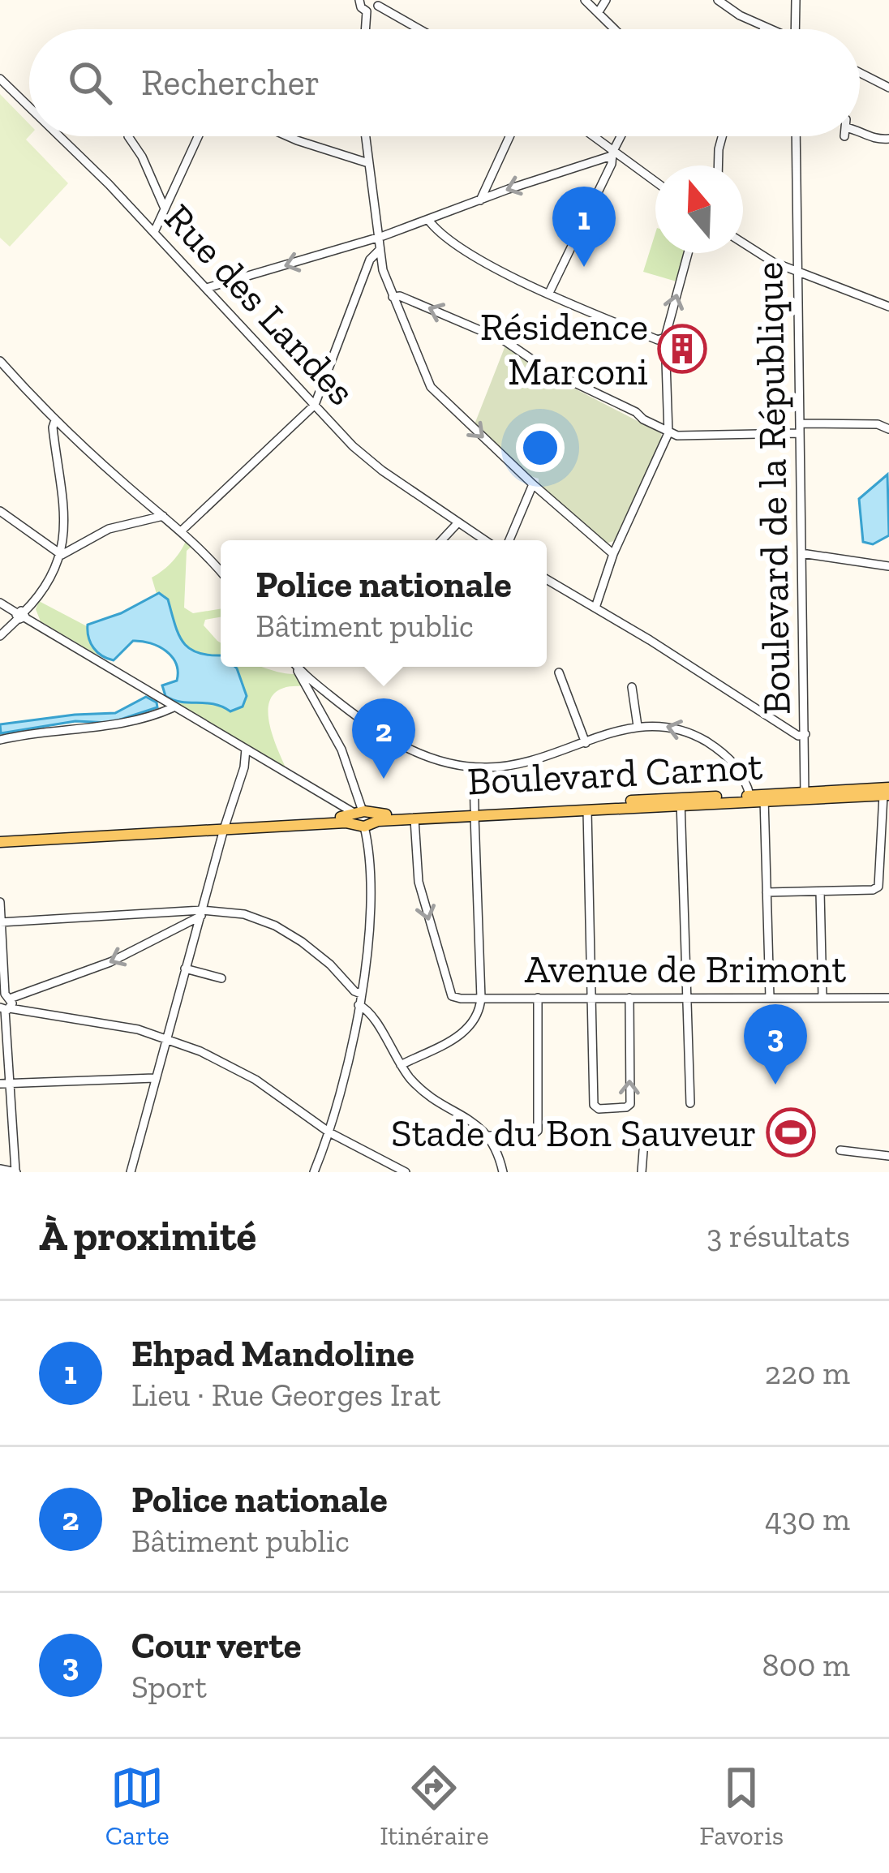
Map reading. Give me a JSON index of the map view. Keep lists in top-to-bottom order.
{
  "streets": {
    "main road": ["Boulevard Carnot"],
    "street": ["Rue des Landes", "Boulevard de la République", "Avenue de Brimont"]
  },
  "crossings": [
    ["Boulevard de la République", "Boulevard Carnot"]
  ],
  "places": {
    "building": ["Résidence Marconi"],
    "sports": ["Stade du Bon Sauveur"]
  },
  "north": "top",
  "page": {
    "search": "Rechercher",
    "pins": ["1", "2", "3"],
    "popup": ["Police nationale", "Bâtiment public"],
    "heading": ["À proximité", "3 résultats"],
    "list": [
      {
        "mark": "1",
        "name": "Ehpad Mandoline",
        "note": "Lieu · Rue Georges Irat",
        "value": "220 m"
      },
      {
        "mark": "2",
        "name": "Police nationale",
        "note": "Bâtiment public",
        "value": "430 m"
      },
      {
        "mark": "3",
        "name": "Cour verte",
        "note": "Sport",
        "value": "800 m"
      }
    ],
    "nav": ["Carte", "Itinéraire", "Favoris"]
  }
}
